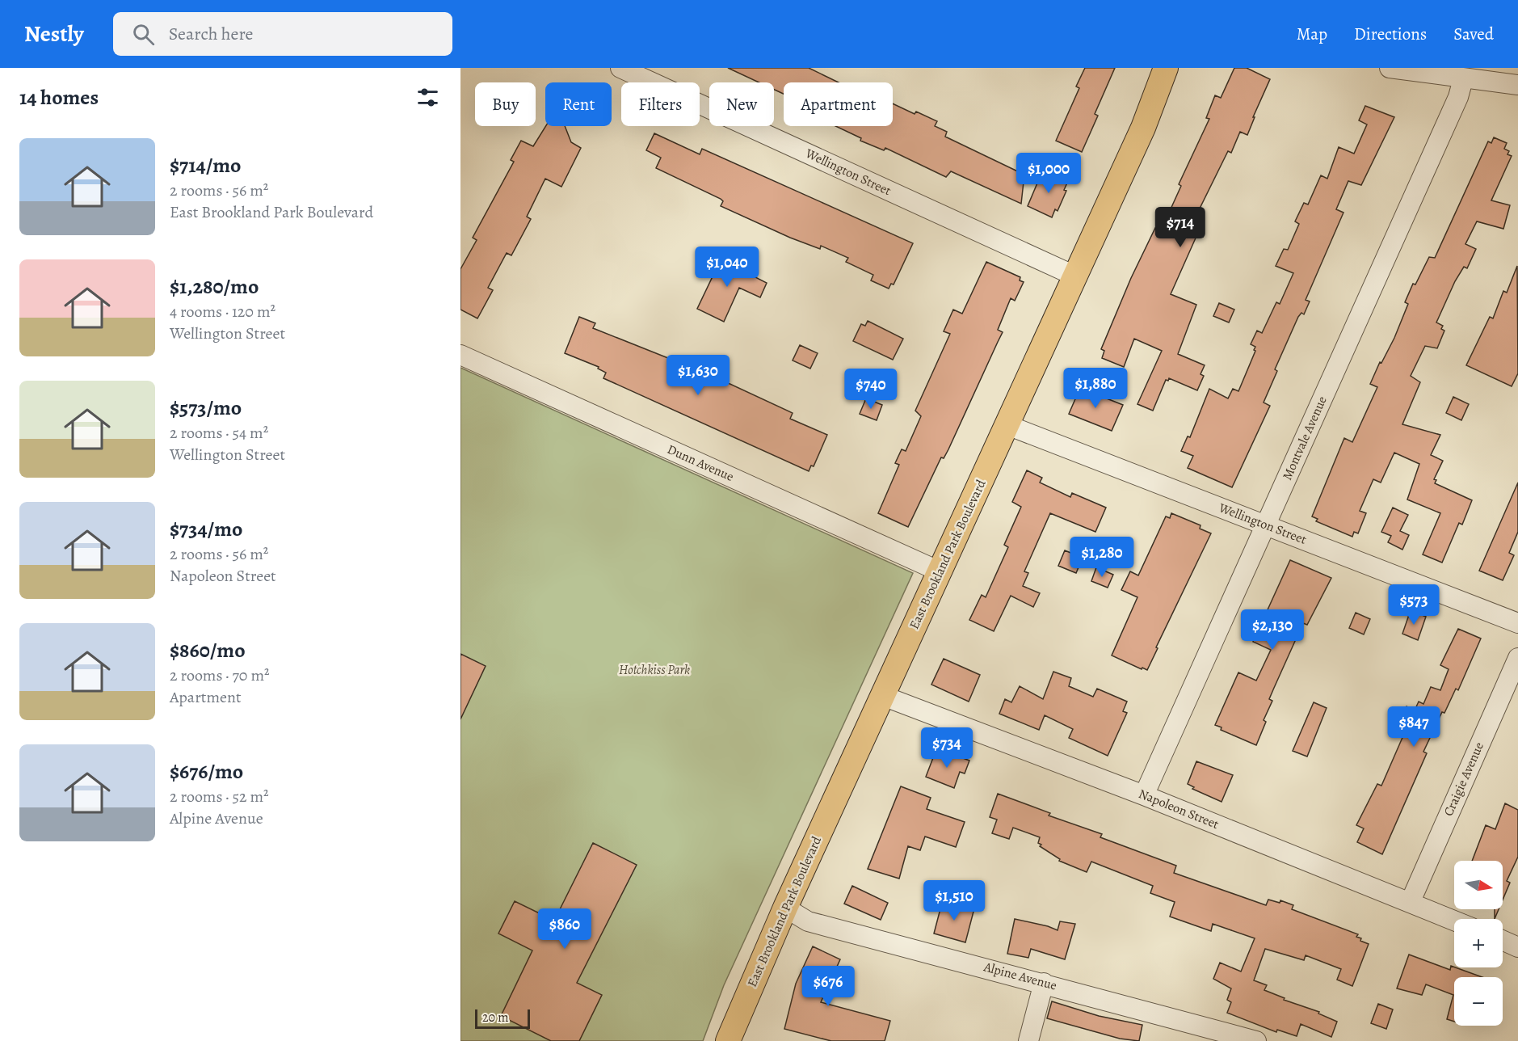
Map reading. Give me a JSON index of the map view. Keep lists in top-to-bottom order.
{
  "streets": {
    "main road": ["East Brookland Park Boulevard"],
    "street": [
      "Wellington Street",
      "Montvale Avenue",
      "Dunn Avenue",
      "Craigie Avenue",
      "Napoleon Street",
      "Alpine Avenue"
    ]
  },
  "crossings": [
    ["Wellington Street", "Montvale Avenue"],
    ["Wellington Street", "East Brookland Park Boulevard"],
    ["Montvale Avenue", "Napoleon Street"],
    ["Dunn Avenue", "East Brookland Park Boulevard"],
    ["East Brookland Park Boulevard", "Napoleon Street"],
    ["East Brookland Park Boulevard", "Alpine Avenue"],
    ["Craigie Avenue", "Napoleon Street"]
  ],
  "parks": ["Hotchkiss Park"],
  "scale_bar": "20 m",
  "north": "right",
  "page": {
    "header": "Nestly",
    "search": "Search here",
    "nav": ["Map", "Directions", "Saved"],
    "heading": "14 homes",
    "chip": [
      "Buy",
      "Rent",
      "Filters",
      "New",
      "Apartment"
    ],
    "list": [
      {
        "name": "$714/mo",
        "note": "2 rooms · 56 m² · East Brookland Park Boulevard"
      },
      {
        "name": "$1,280/mo",
        "note": "4 rooms · 120 m² · Wellington Street"
      },
      {
        "name": "$573/mo",
        "note": "2 rooms · 54 m² · Wellington Street"
      },
      {
        "name": "$734/mo",
        "note": "2 rooms · 56 m² · Napoleon Street"
      },
      {
        "name": "$860/mo",
        "note": "2 rooms · 70 m² · Apartment"
      },
      {
        "name": "$676/mo",
        "note": "2 rooms · 52 m² · Alpine Avenue"
      }
    ],
    "price": [
      "$1,000",
      "$714",
      "$1,040",
      "$1,630",
      "$1,880",
      "$740",
      "$1,280",
      "$573",
      "$2,130",
      "$847",
      "$734",
      "$1,510",
      "$860",
      "$676"
    ],
    "map_buttons": ["+", "−"],
    "scale": "20 m"
  }
}
